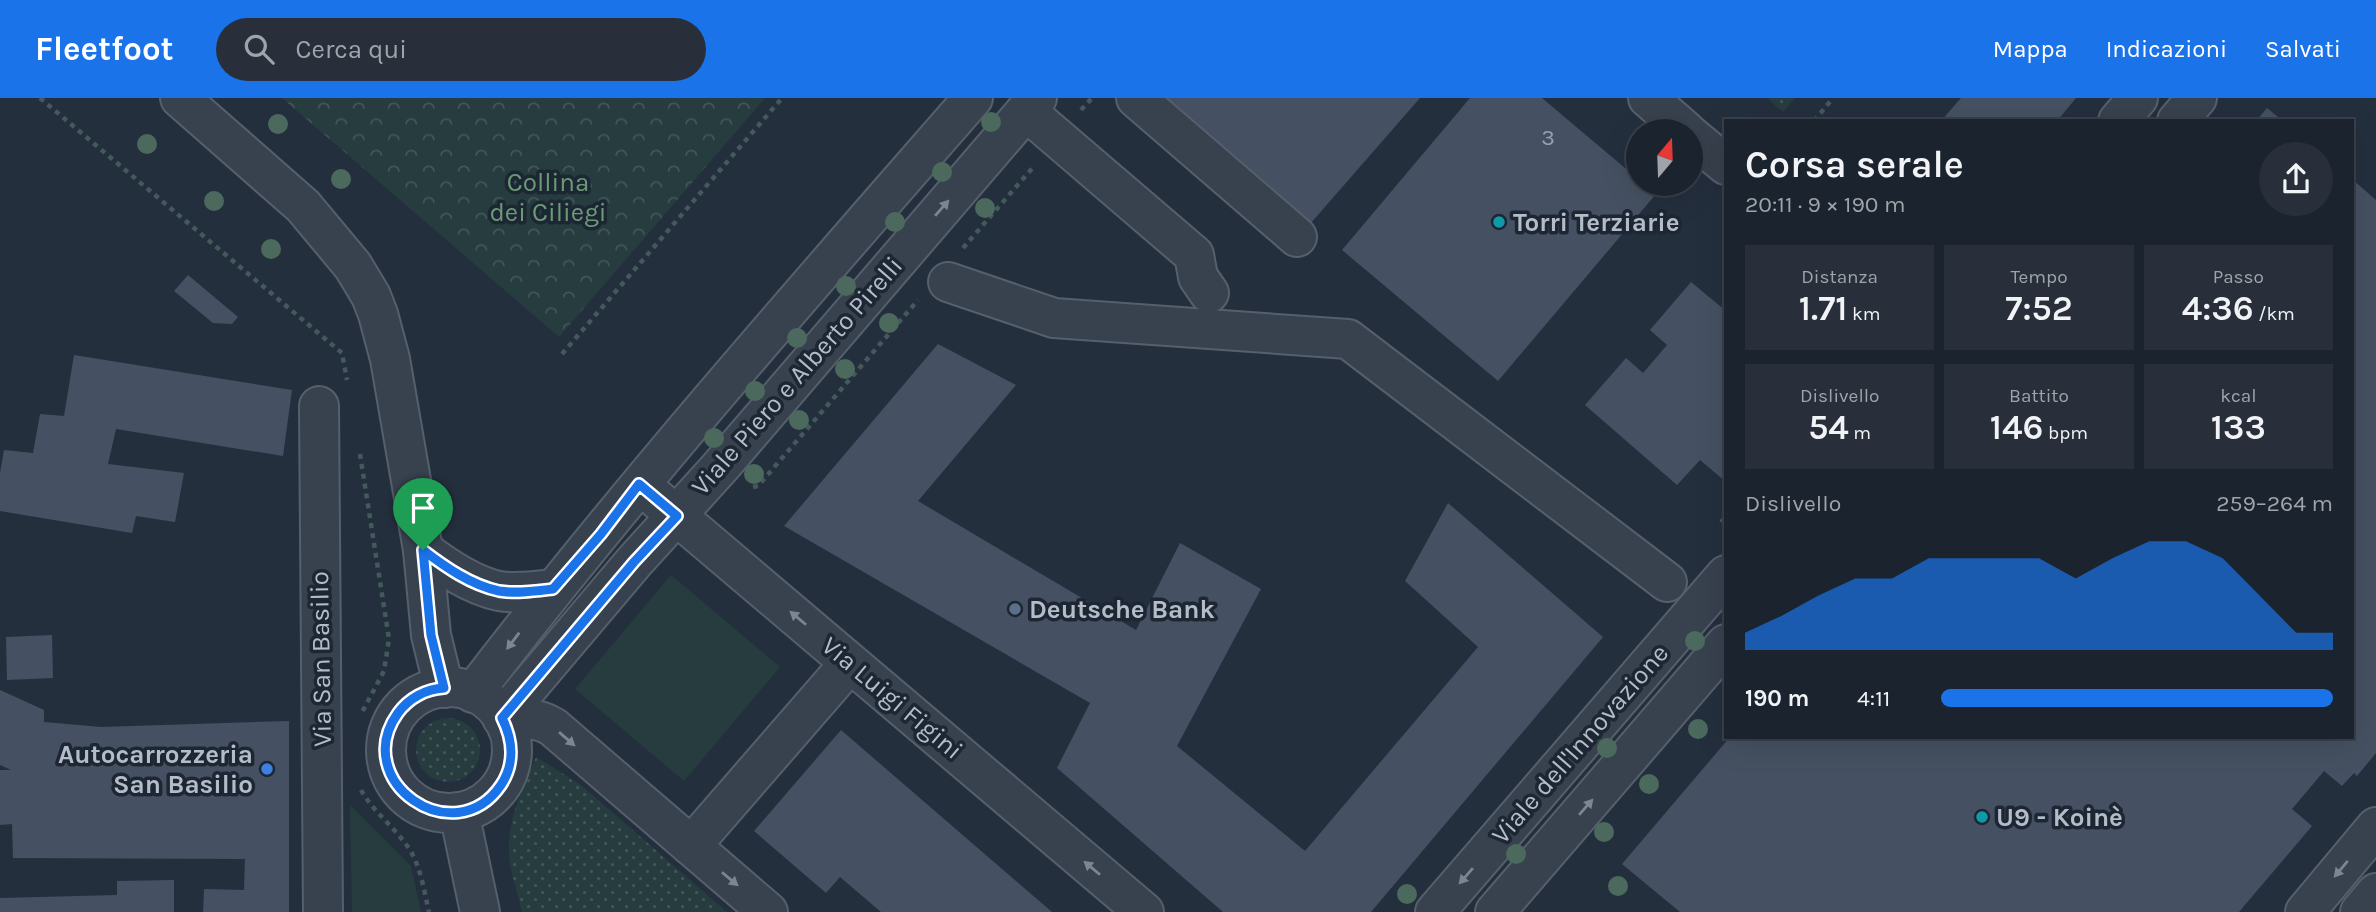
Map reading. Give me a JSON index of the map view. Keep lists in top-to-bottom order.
{
  "streets": {
    "street": [
      "Viale Piero e Alberto Pirelli",
      "Via San Basilio",
      "Via Luigi Figini",
      "Viale dell'Innovazione"
    ]
  },
  "crossings": [
    ["Viale Piero e Alberto Pirelli", "Via Luigi Figini"]
  ],
  "parks": ["Collina dei Ciliegi"],
  "places": [
    "Torri Terziarie",
    "Deutsche Bank",
    "Autocarrozzeria San Basilio",
    "U9 - Koinè"
  ],
  "house_numbers": ["3"],
  "north": "top",
  "page": {
    "header": "Fleetfoot",
    "search": "Cerca qui",
    "nav": ["Mappa", "Indicazioni", "Salvati"],
    "heading": ["Corsa serale", "20:11 · 9 × 190 m"],
    "stats": [
      ["Distanza", "1.71 km"],
      ["Tempo", "7:52"],
      ["Passo", "4:36 /km"],
      ["Dislivello", "54 m"],
      ["Battito", "146 bpm"],
      ["kcal", "133"]
    ],
    "chart": ["Dislivello", "259–264 m"],
    "list": [
      {
        "name": "190 m",
        "note": "4:11"
      }
    ]
  }
}
